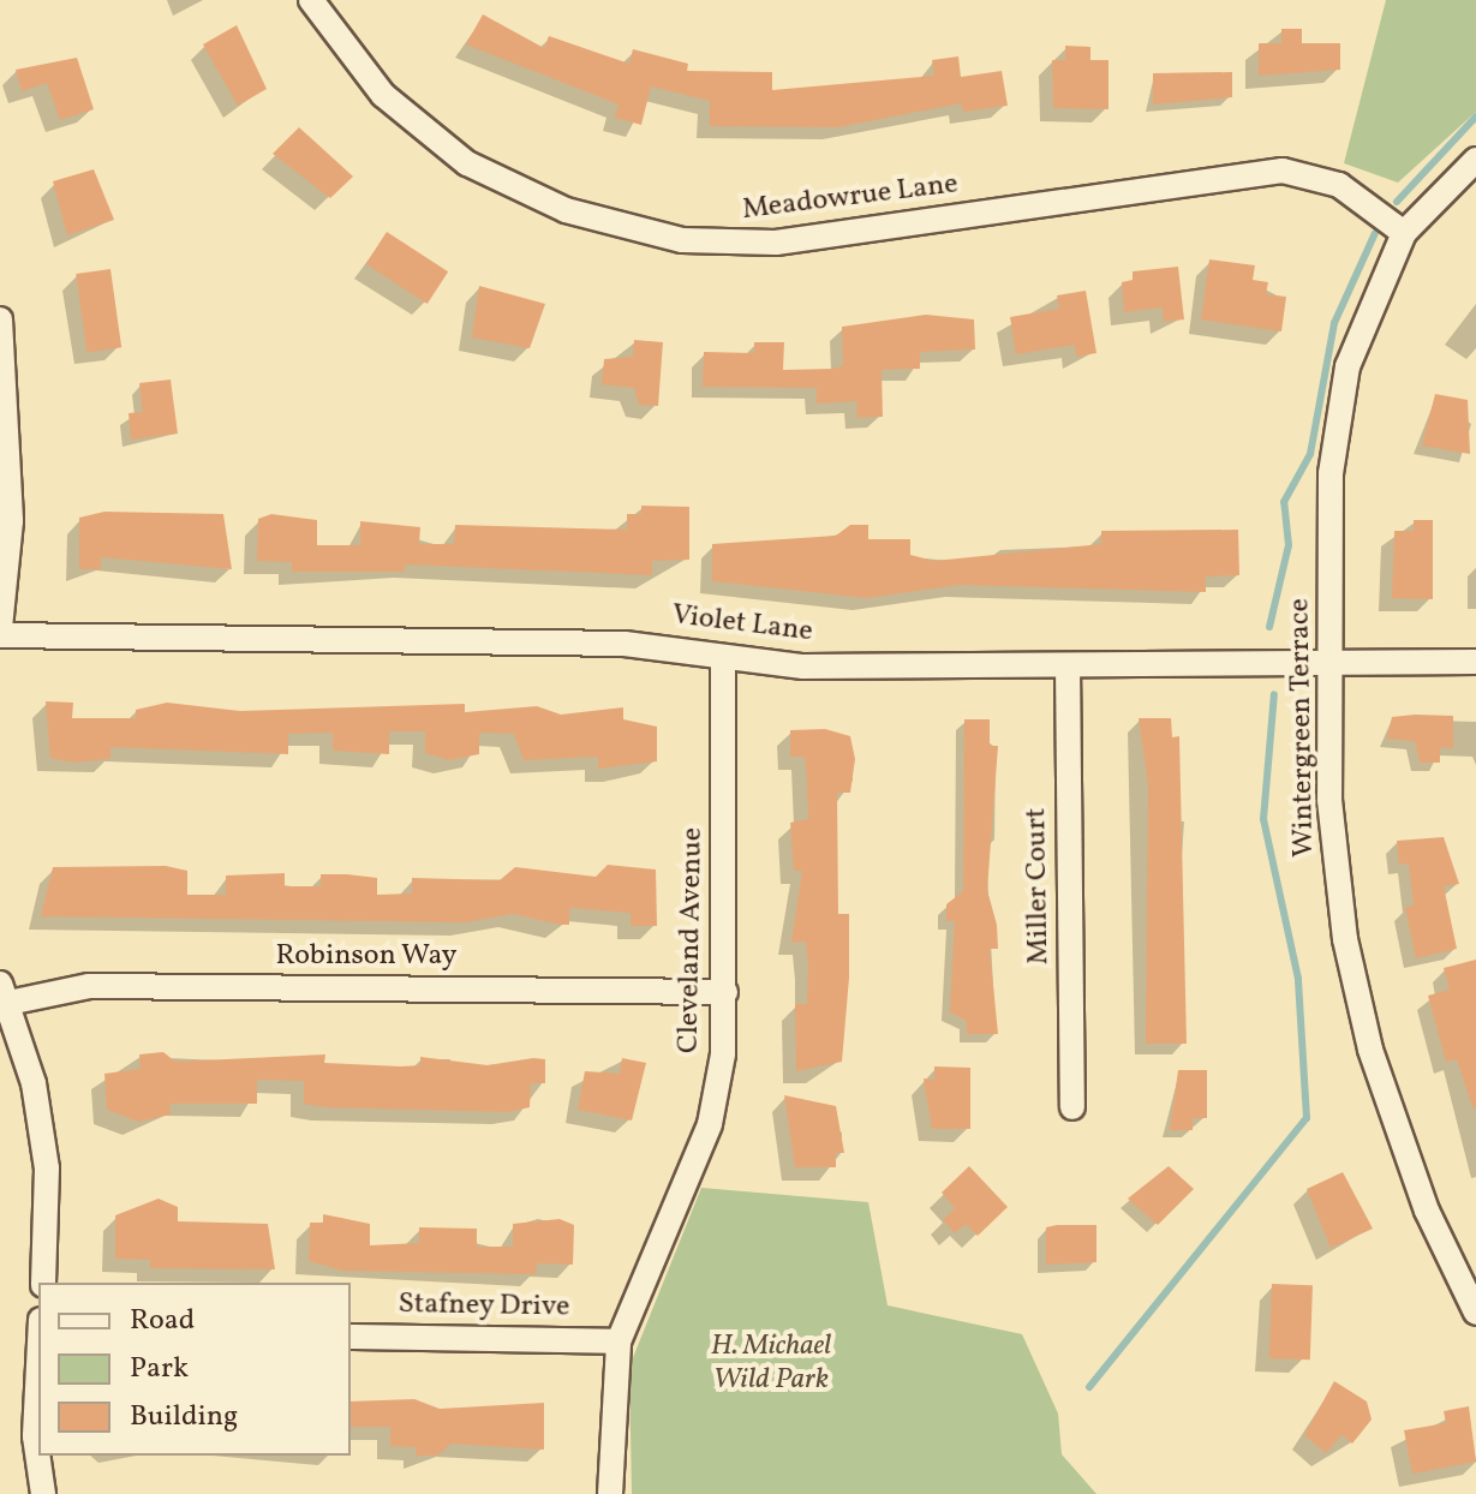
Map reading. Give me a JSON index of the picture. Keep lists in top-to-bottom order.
{
  "streets": {
    "street": [
      "Meadowrue Lane",
      "Violet Lane",
      "Wintergreen Terrace",
      "Miller Court",
      "Cleveland Avenue",
      "Robinson Way",
      "Stafney Drive"
    ]
  },
  "crossings": [
    ["Meadowrue Lane", "Wintergreen Terrace"],
    ["Violet Lane", "Wintergreen Terrace"],
    ["Violet Lane", "Miller Court"],
    ["Violet Lane", "Cleveland Avenue"],
    ["Cleveland Avenue", "Robinson Way"],
    ["Cleveland Avenue", "Stafney Drive"]
  ],
  "parks": ["H. Michael Wild Park"],
  "legend": ["Road", "Park", "Building"]
}
